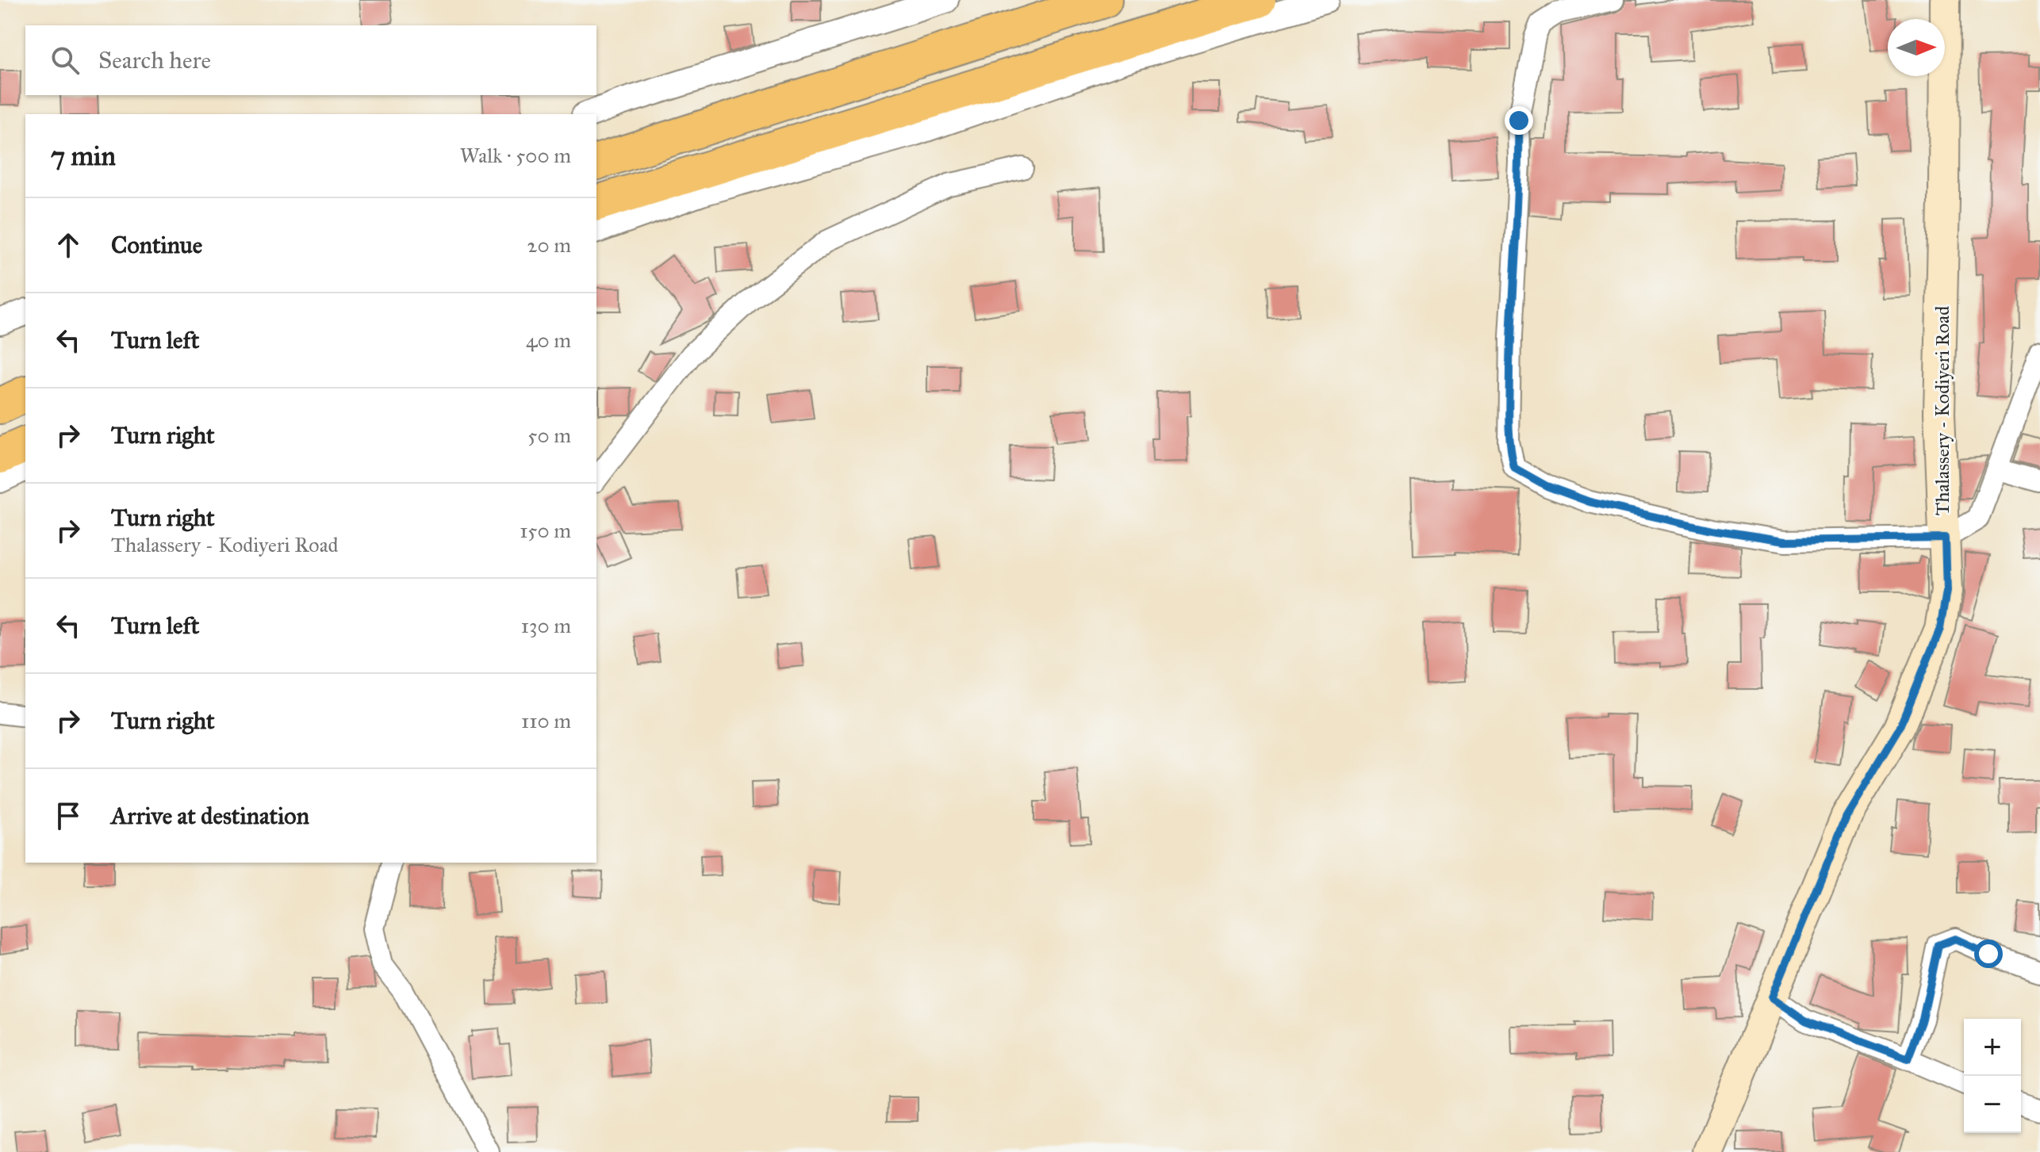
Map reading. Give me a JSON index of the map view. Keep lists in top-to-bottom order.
{
  "streets": {
    "main road": ["Thalassery - Kodiyeri Road"]
  },
  "north": "right",
  "page": {
    "search": "Search here",
    "heading": ["7 min", "Walk · 500 m"],
    "list": [
      ["Continue", "20 m"],
      ["Turn left", "40 m"],
      ["Turn right", "50 m"],
      ["Turn right", "Thalassery - Kodiyeri Road", "150 m"],
      ["Turn left", "130 m"],
      ["Turn right", "110 m"],
      "Arrive at destination"
    ],
    "map_buttons": ["+", "−"]
  }
}
